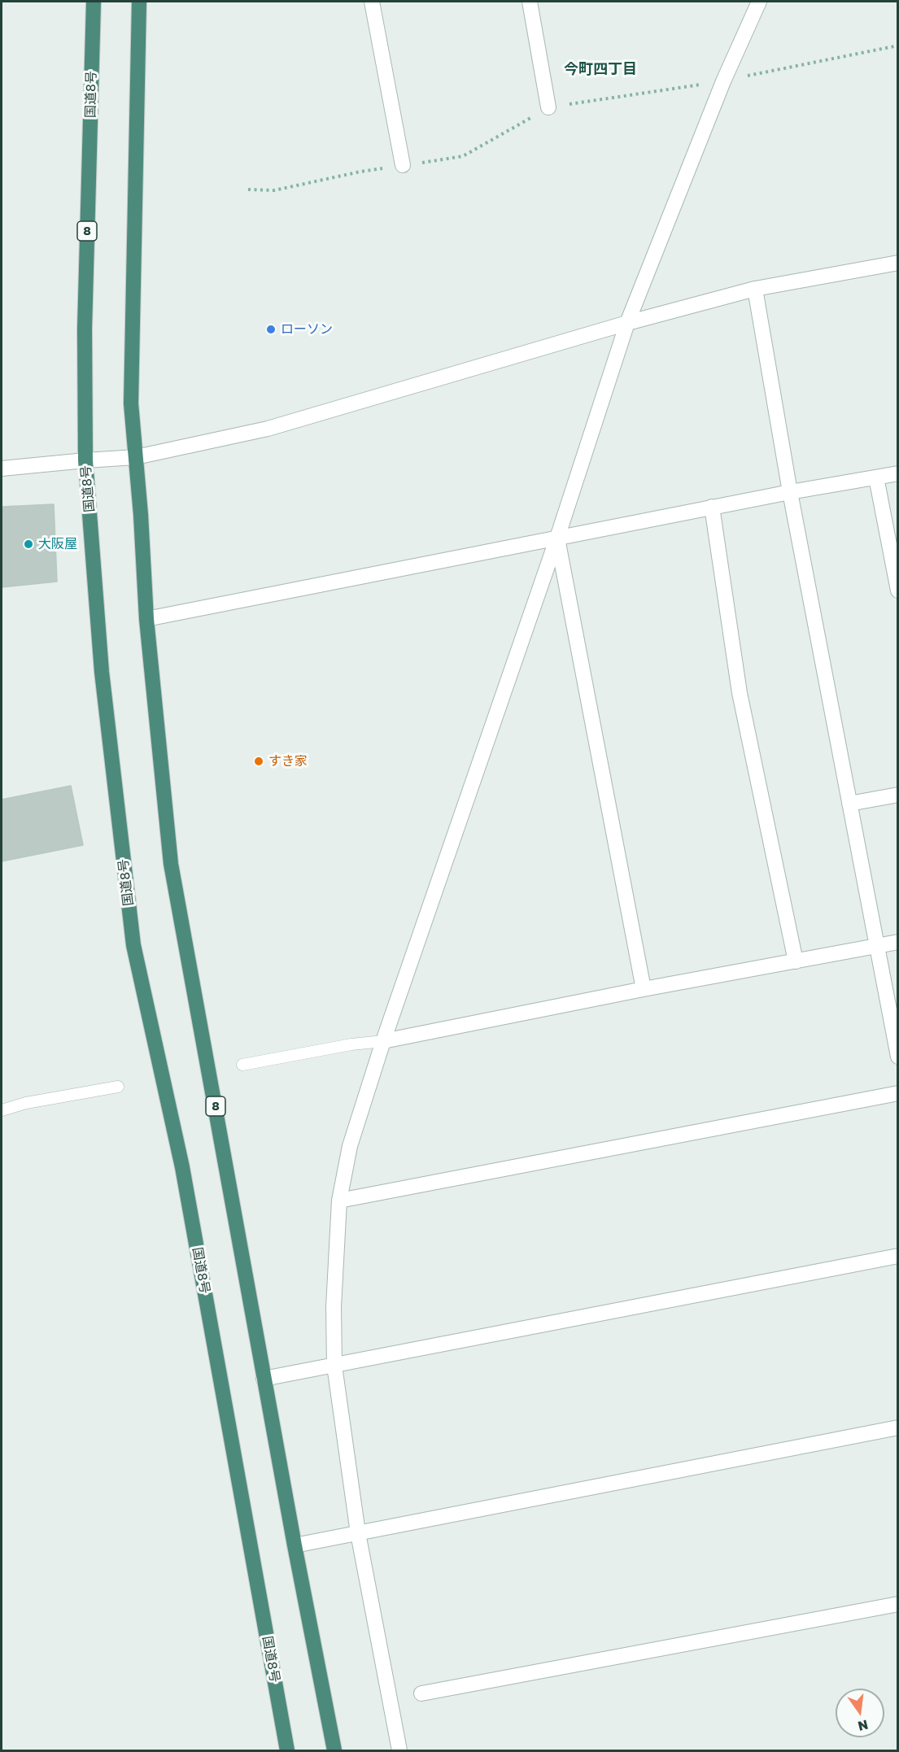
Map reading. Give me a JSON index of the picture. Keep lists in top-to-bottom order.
{
  "streets": {
    "highway": ["国道8号", "8"]
  },
  "districts": ["今町四丁目"],
  "places": ["ローソン", "大阪屋", "すき家"],
  "north": "bottom"
}
